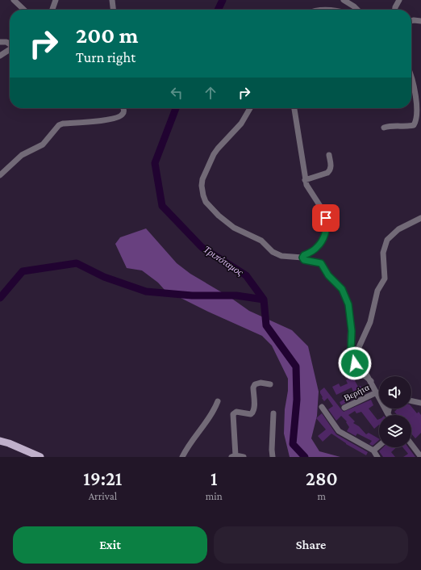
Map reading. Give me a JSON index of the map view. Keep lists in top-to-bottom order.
{
  "streets": {
    "street": ["Βερήτα"]
  },
  "water": ["Τριπόταμος"],
  "page": {
    "turn": ["200 m", "Turn right"],
    "eta": [
      "19:21",
      "Arrival",
      "1",
      "min",
      "280",
      "m"
    ],
    "buttons": ["Exit", "Share"]
  }
}
